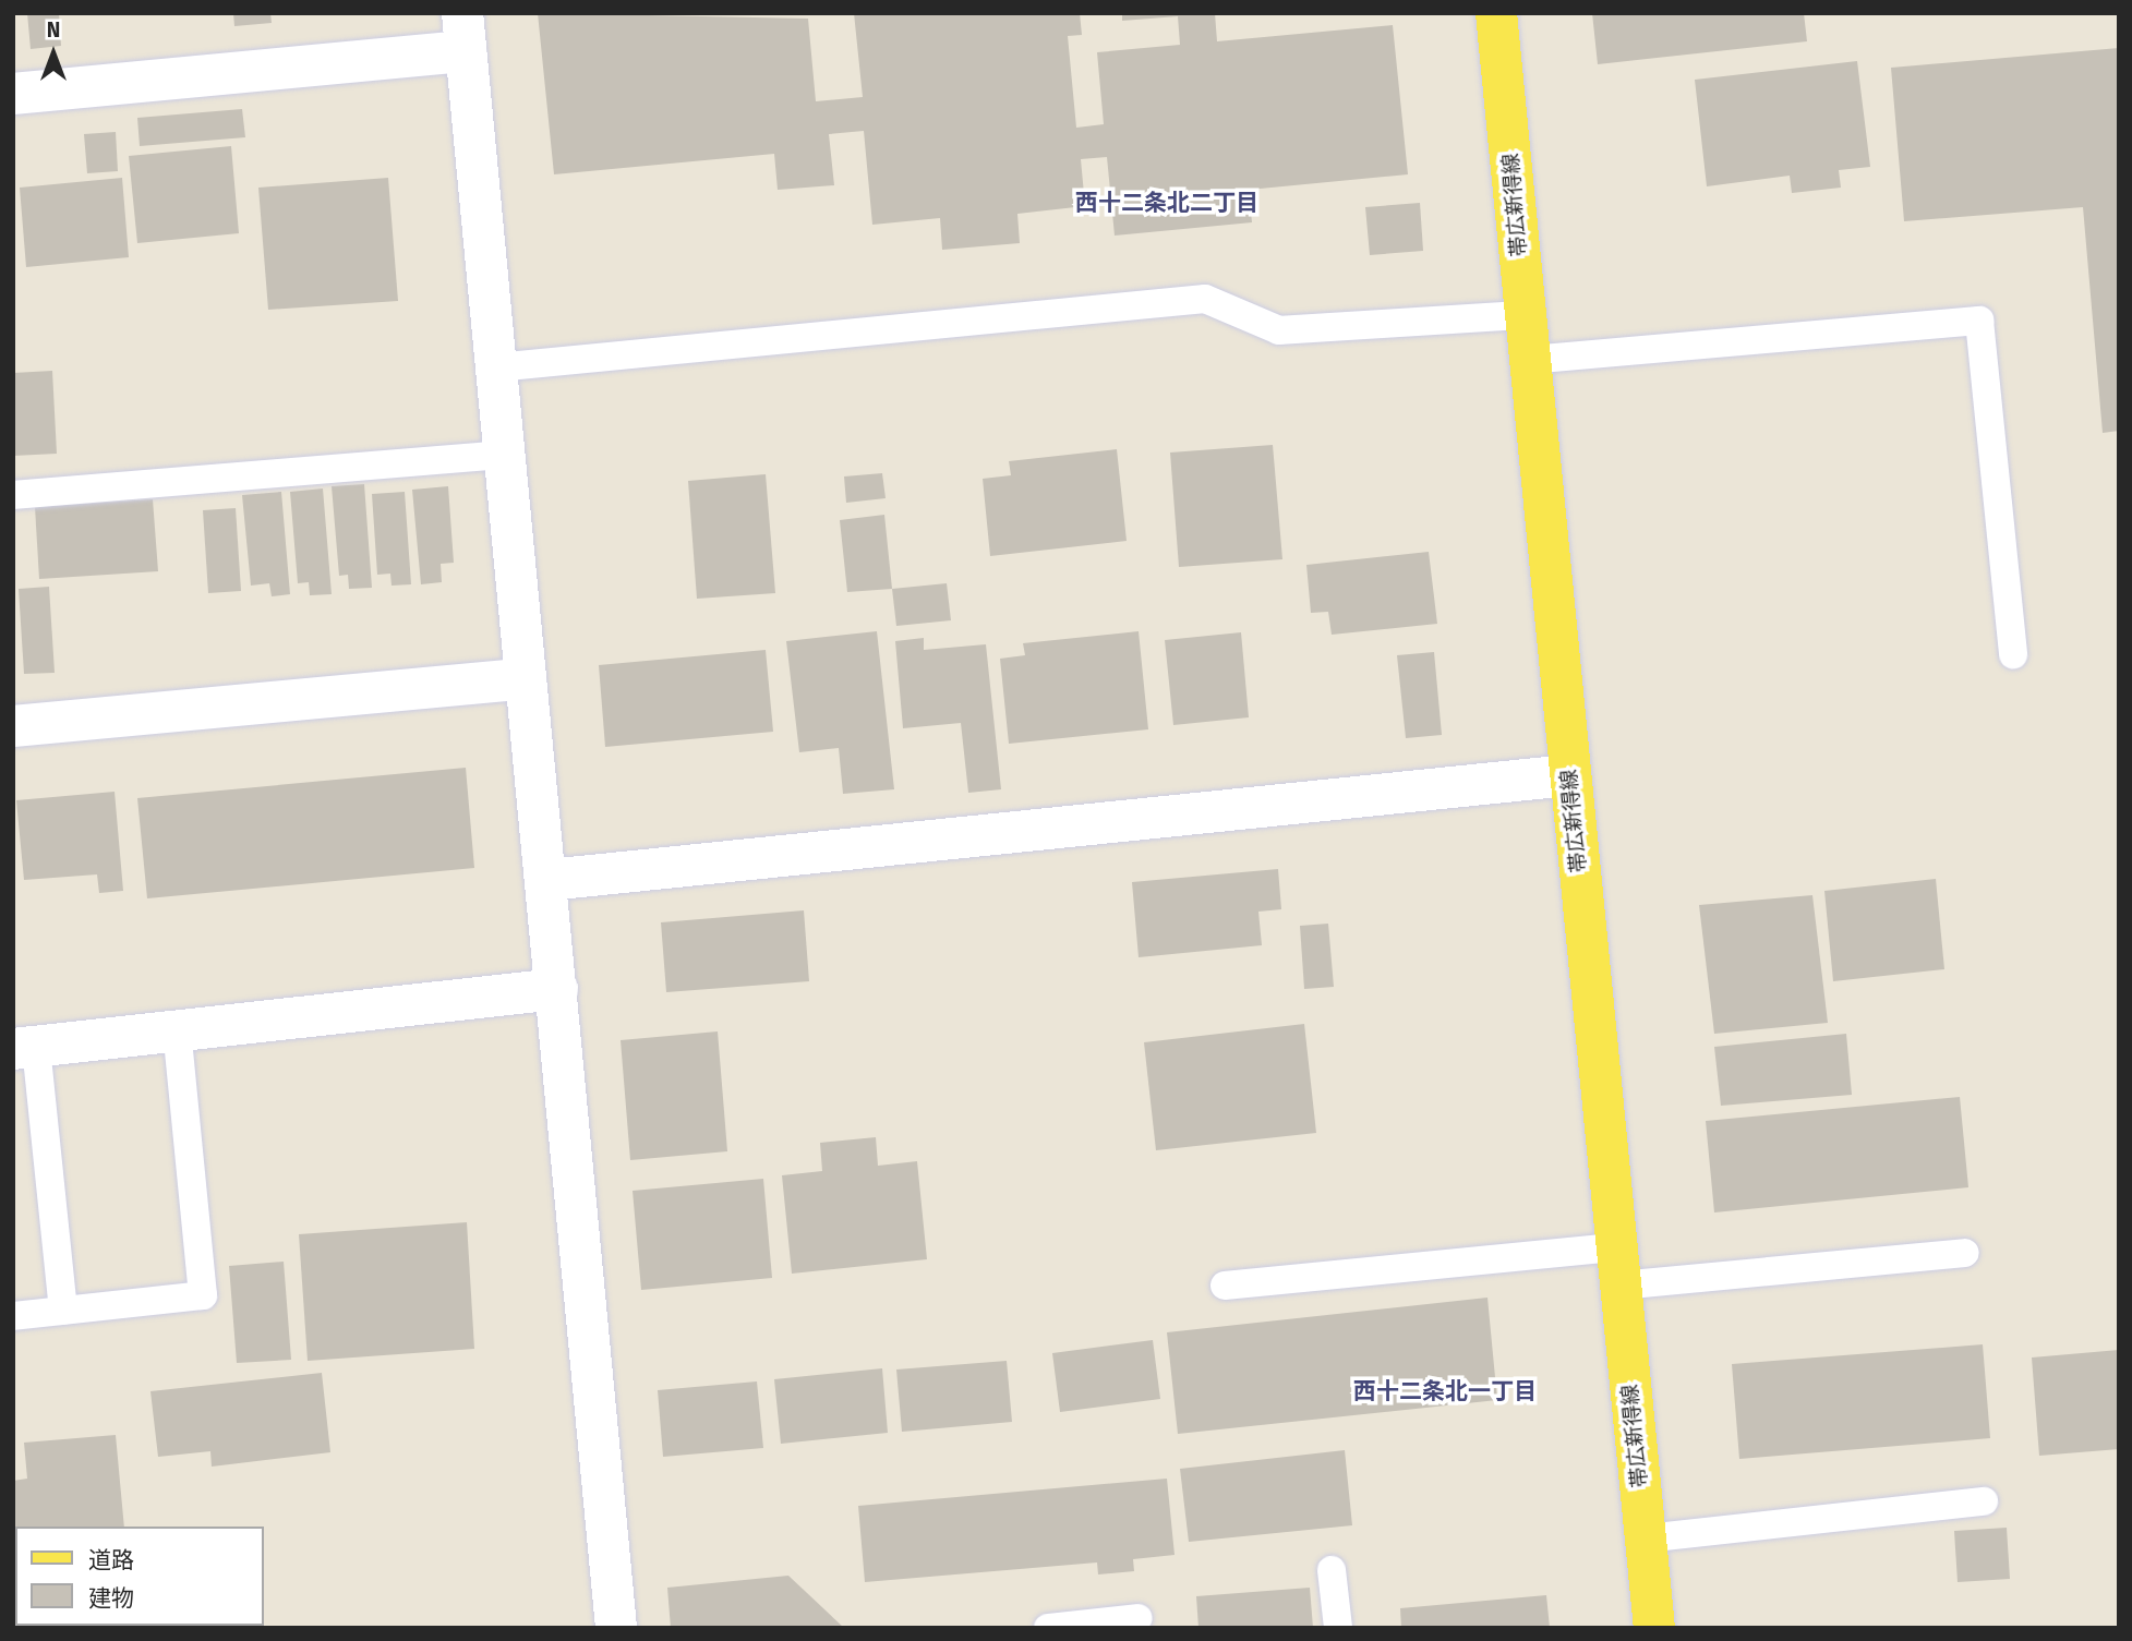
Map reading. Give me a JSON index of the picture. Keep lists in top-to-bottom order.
{
  "streets": {
    "main road": ["帯広新得線"]
  },
  "districts": ["西十二条北二丁目", "西十二条北一丁目"],
  "legend": ["道路", "建物"],
  "north": "top"
}
